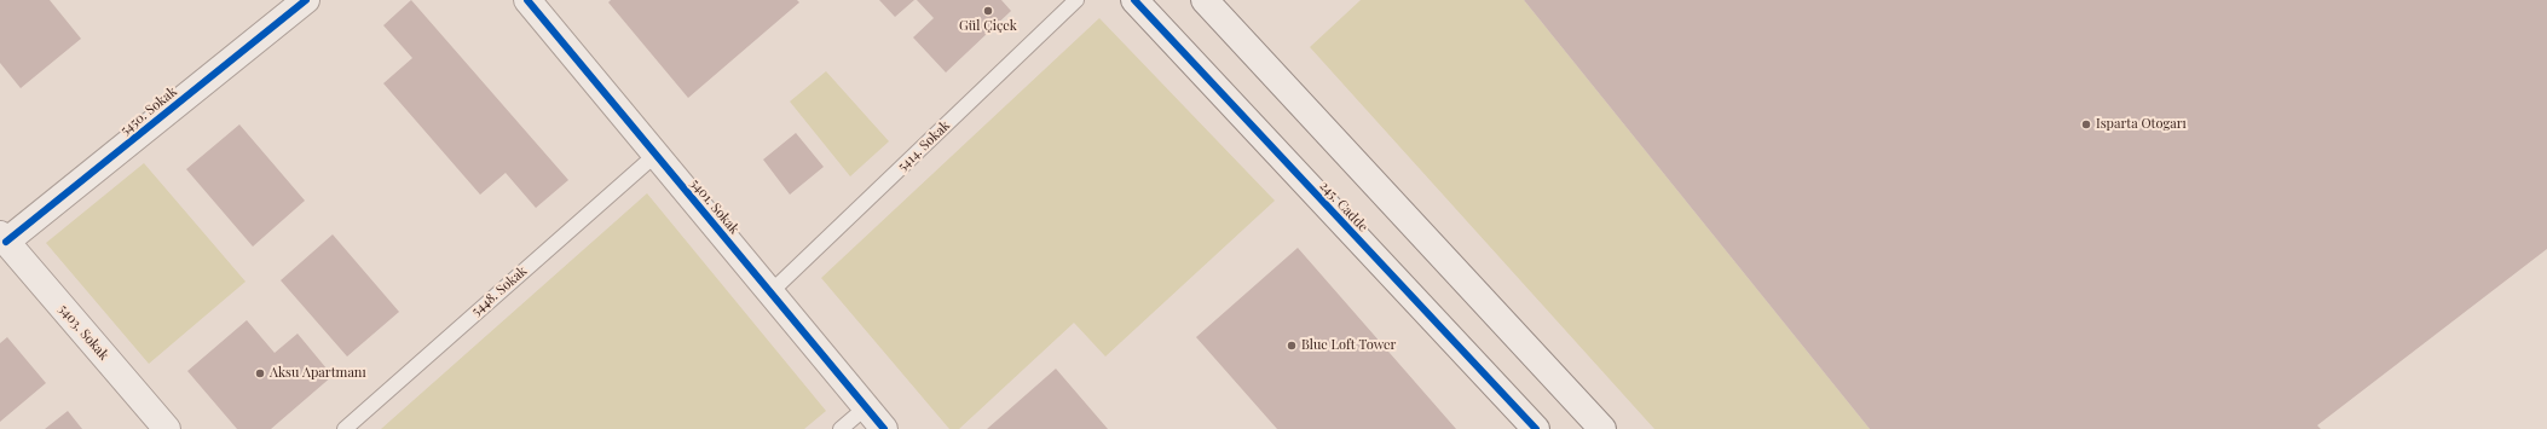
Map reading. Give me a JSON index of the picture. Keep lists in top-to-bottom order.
{
  "streets": {
    "street": [
      "5450. Sokak",
      "5401. Sokak",
      "245. Cadde",
      "5403. Sokak"
    ],
    "lane": ["5414. Sokak", "5448. Sokak"]
  },
  "crossings": [
    ["5450. Sokak", "5403. Sokak"],
    ["5414. Sokak", "5401. Sokak"],
    ["5401. Sokak", "5448. Sokak"]
  ],
  "places": [
    "Gül Çiçek",
    "Isparta Otogarı",
    "Blue Loft Tower",
    "Aksu Apartmanı"
  ]
}
